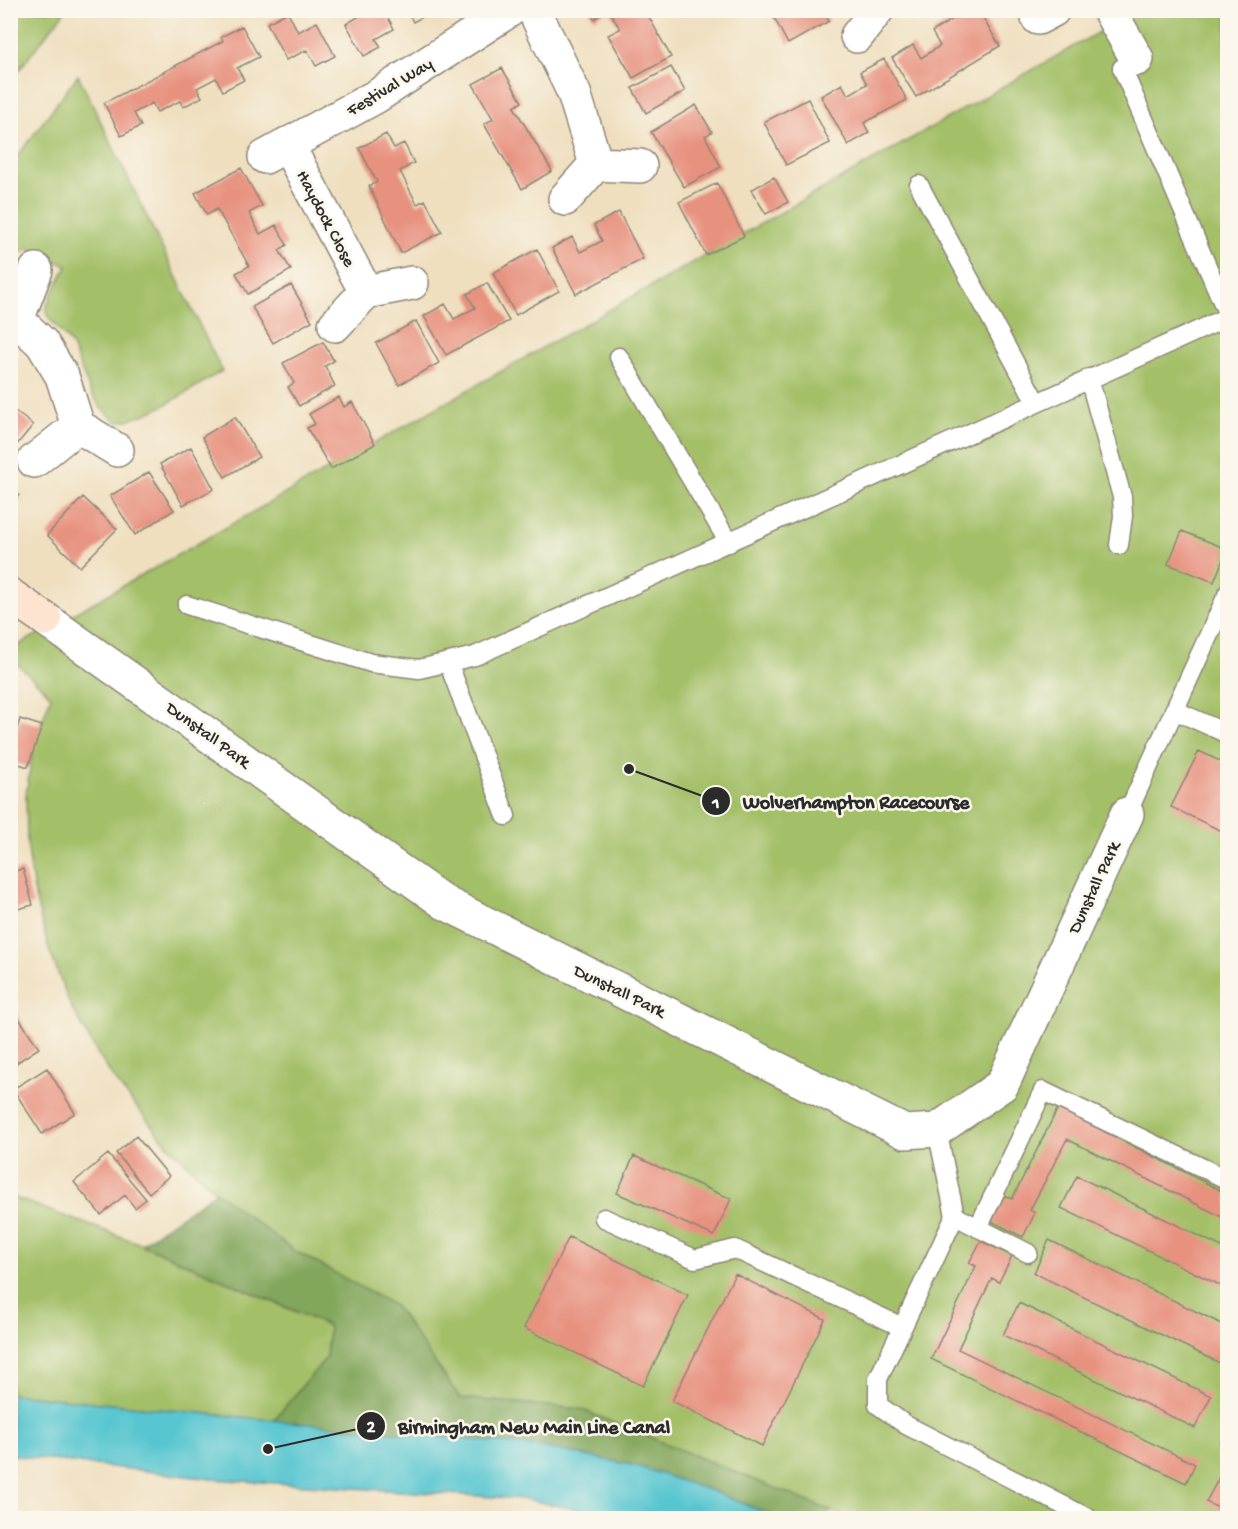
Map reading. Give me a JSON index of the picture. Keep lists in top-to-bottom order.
{
  "streets": {
    "street": ["Festival Way", "Haydock Close", "Dunstall Park"]
  },
  "crossings": [
    ["Festival Way", "Haydock Close"]
  ],
  "places": ["Wolverhampton Racecourse", "Birmingham New Main Line Canal"]
}
